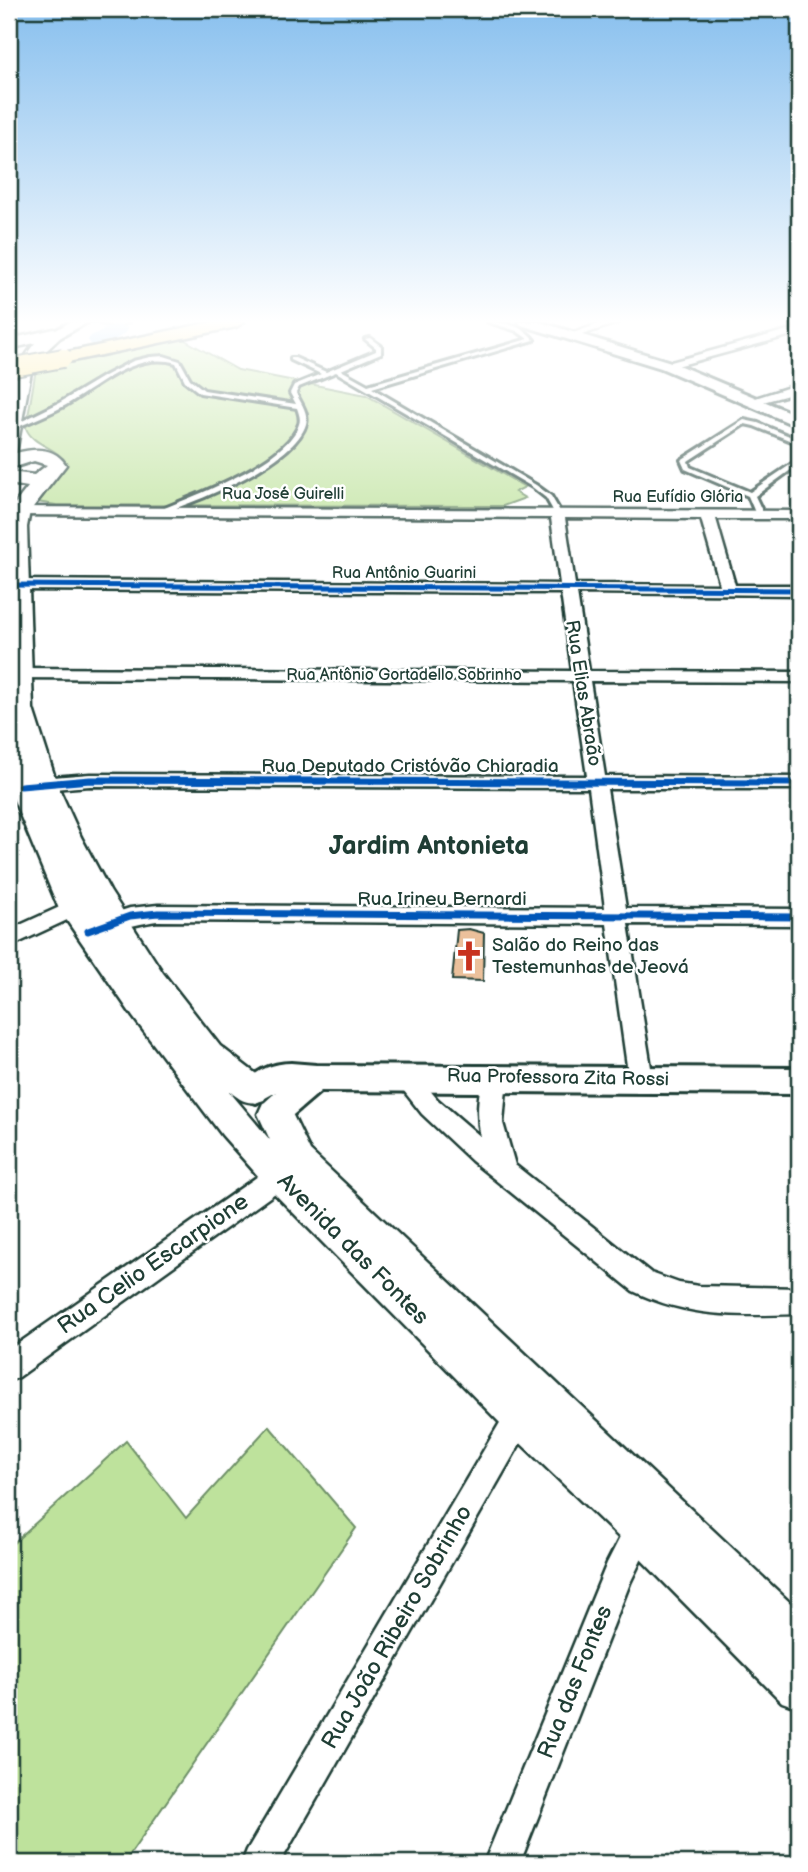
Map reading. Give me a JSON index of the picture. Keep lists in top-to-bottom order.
{
  "streets": {
    "main road": ["Avenida das Fontes"],
    "street": [
      "Rua José Guirelli",
      "Rua Eufídio Glória",
      "Rua Antônio Guarini",
      "Rua Antônio Gortadello Sobrinho",
      "Rua Elias Abraão",
      "Rua Deputado Cristóvão Chiaradia",
      "Rua Irineu Bernardi",
      "Rua Professora Zita Rossi",
      "Rua Celio Escarpione",
      "Rua João Ribeiro Sobrinho",
      "Rua das Fontes"
    ]
  },
  "crossings": [
    ["Rua José Guirelli", "Rua Eufídio Glória"],
    ["Rua José Guirelli", "Rua Elias Abraão"],
    ["Rua José Guirelli", "Avenida das Fontes"],
    ["Rua Eufídio Glória", "Rua Elias Abraão"],
    ["Rua Antônio Guarini", "Rua Elias Abraão"],
    ["Rua Antônio Guarini", "Avenida das Fontes"],
    ["Rua Antônio Gortadello Sobrinho", "Rua Elias Abraão"],
    ["Rua Antônio Gortadello Sobrinho", "Avenida das Fontes"],
    ["Rua Elias Abraão", "Rua Deputado Cristóvão Chiaradia"],
    ["Rua Elias Abraão", "Rua Irineu Bernardi"],
    ["Rua Elias Abraão", "Rua Professora Zita Rossi"],
    ["Rua Deputado Cristóvão Chiaradia", "Avenida das Fontes"],
    ["Rua Irineu Bernardi", "Avenida das Fontes"],
    ["Rua Professora Zita Rossi", "Avenida das Fontes"],
    ["Avenida das Fontes", "Rua Celio Escarpione"],
    ["Avenida das Fontes", "Rua João Ribeiro Sobrinho"],
    ["Avenida das Fontes", "Rua das Fontes"]
  ],
  "districts": ["Jardim Antonieta"],
  "places": {
    "church": ["Salão do Reino das Testemunhas de Jeová"]
  }
}
